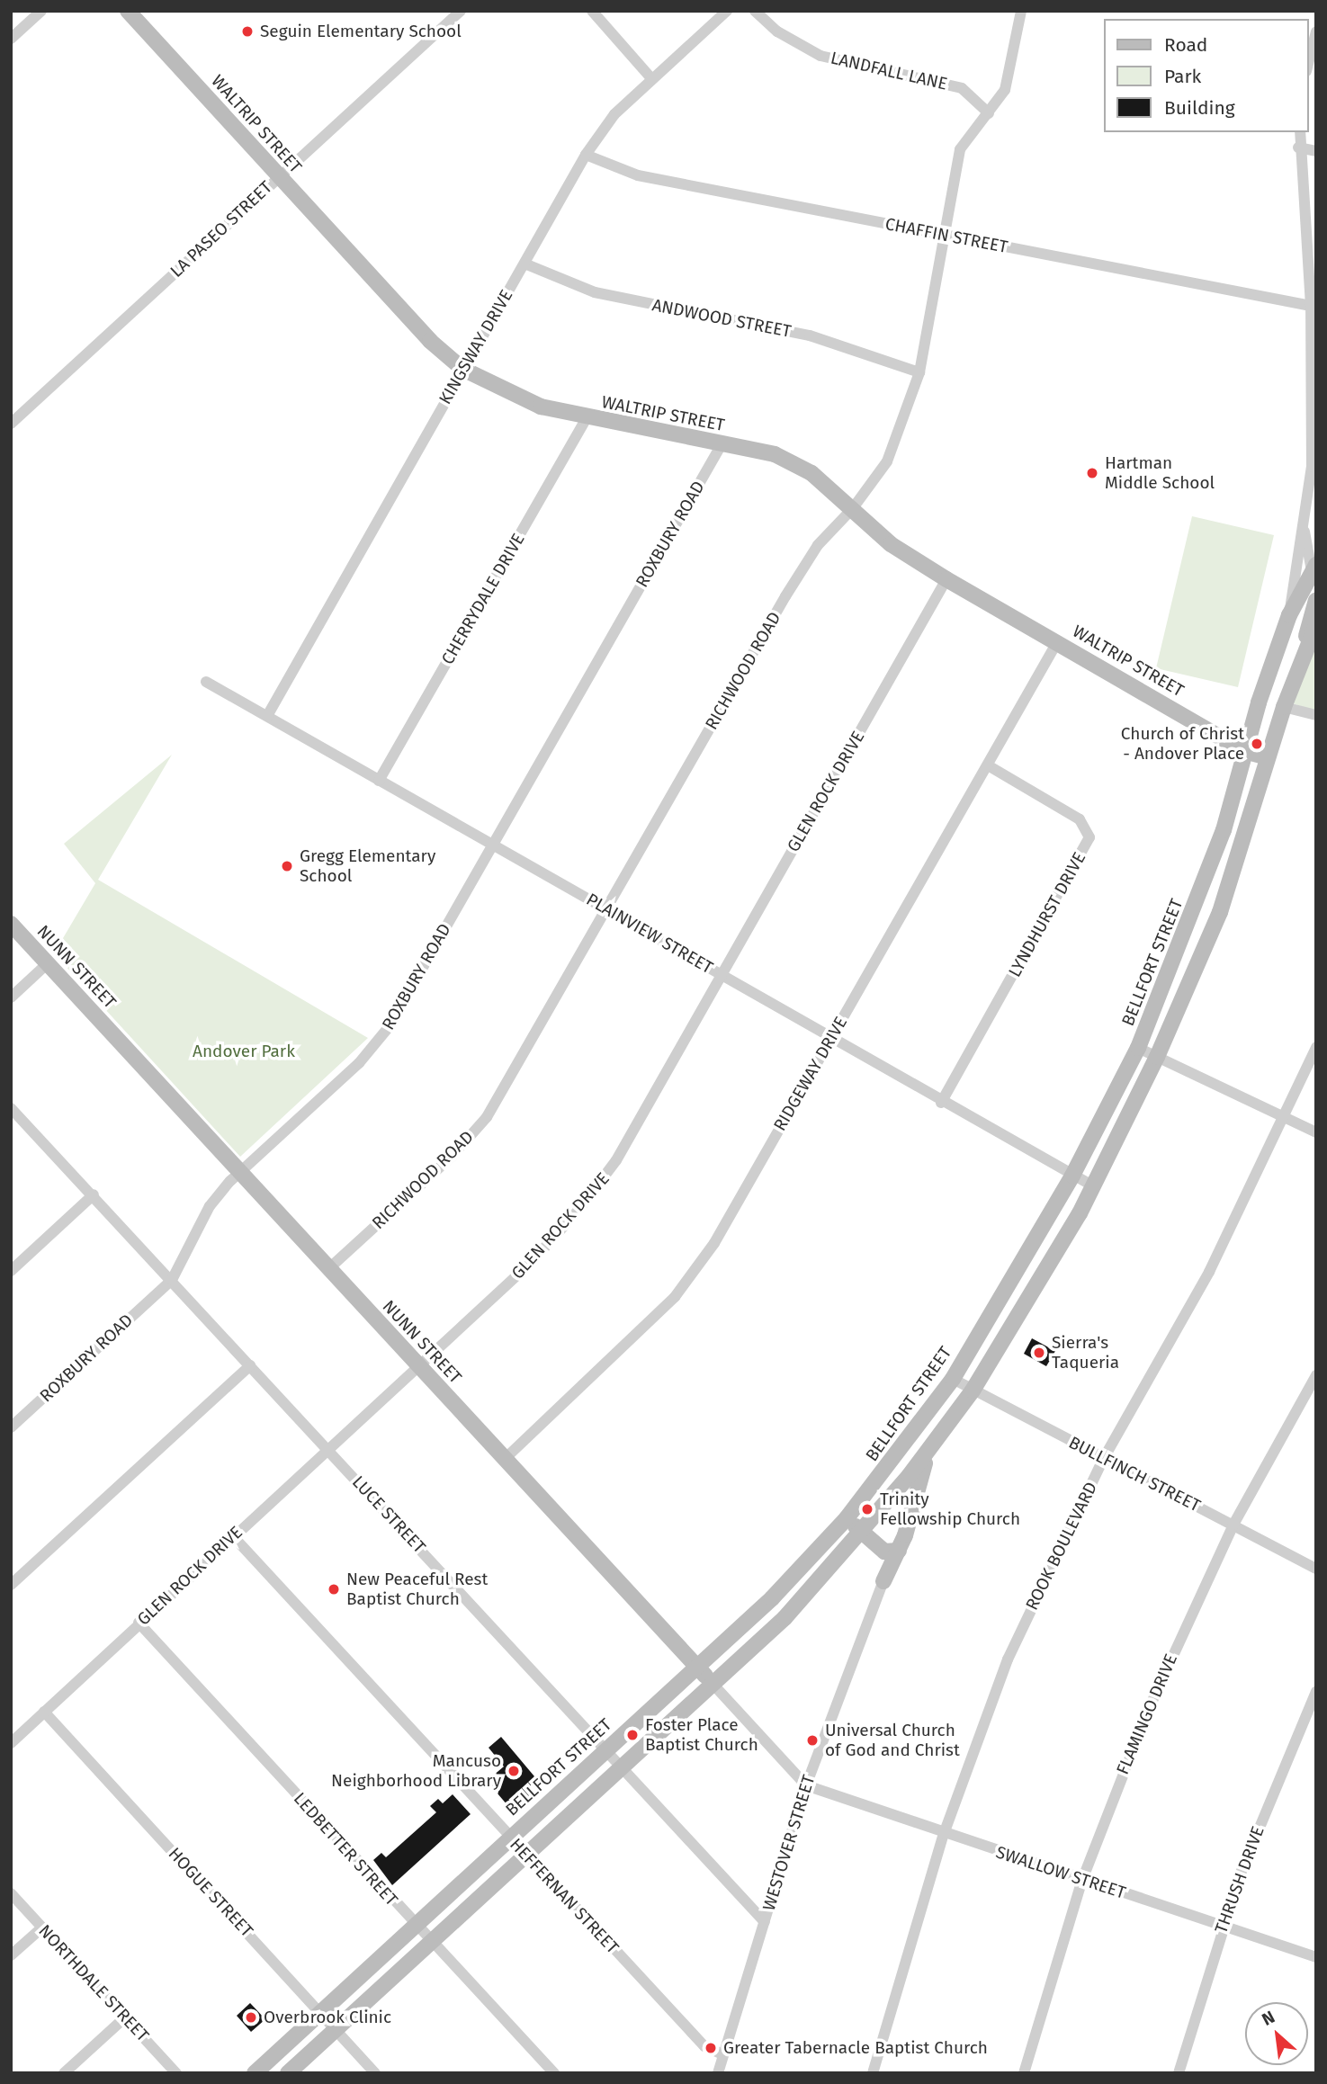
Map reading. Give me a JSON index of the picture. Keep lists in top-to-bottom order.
{
  "streets": {
    "main road": ["WALTRIP STREET", "BELLFORT STREET", "NUNN STREET"],
    "street": [
      "LANDFALL LANE",
      "LA PASEO STREET",
      "CHAFFIN STREET",
      "ANDWOOD STREET",
      "KINGSWAY DRIVE",
      "ROXBURY ROAD",
      "CHERRYDALE DRIVE",
      "RICHWOOD ROAD",
      "GLEN ROCK DRIVE",
      "LYNDHURST DRIVE",
      "PLAINVIEW STREET",
      "RIDGEWAY DRIVE",
      "BULLFINCH STREET",
      "LUCE STREET",
      "ROOK BOULEVARD",
      "FLAMINGO DRIVE",
      "WESTOVER STREET",
      "LEDBETTER STREET",
      "SWALLOW STREET",
      "THRUSH DRIVE",
      "HOGUE STREET",
      "HEFFERNAN STREET",
      "NORTHDALE STREET"
    ]
  },
  "crossings": [
    ["LANDFALL LANE", "RICHWOOD ROAD"],
    ["WALTRIP STREET", "LA PASEO STREET"],
    ["WALTRIP STREET", "KINGSWAY DRIVE"],
    ["WALTRIP STREET", "ROXBURY ROAD"],
    ["WALTRIP STREET", "CHERRYDALE DRIVE"],
    ["WALTRIP STREET", "RICHWOOD ROAD"],
    ["WALTRIP STREET", "GLEN ROCK DRIVE"],
    ["WALTRIP STREET", "BELLFORT STREET"],
    ["WALTRIP STREET", "RIDGEWAY DRIVE"],
    ["CHAFFIN STREET", "KINGSWAY DRIVE"],
    ["CHAFFIN STREET", "RICHWOOD ROAD"],
    ["ANDWOOD STREET", "KINGSWAY DRIVE"],
    ["ANDWOOD STREET", "RICHWOOD ROAD"],
    ["KINGSWAY DRIVE", "PLAINVIEW STREET"],
    ["ROXBURY ROAD", "PLAINVIEW STREET"],
    ["ROXBURY ROAD", "NUNN STREET"],
    ["ROXBURY ROAD", "LUCE STREET"],
    ["CHERRYDALE DRIVE", "PLAINVIEW STREET"],
    ["RICHWOOD ROAD", "PLAINVIEW STREET"],
    ["RICHWOOD ROAD", "NUNN STREET"],
    ["GLEN ROCK DRIVE", "PLAINVIEW STREET"],
    ["GLEN ROCK DRIVE", "NUNN STREET"],
    ["GLEN ROCK DRIVE", "LUCE STREET"],
    ["GLEN ROCK DRIVE", "LEDBETTER STREET"],
    ["GLEN ROCK DRIVE", "HOGUE STREET"],
    ["GLEN ROCK DRIVE", "HEFFERNAN STREET"],
    ["LYNDHURST DRIVE", "PLAINVIEW STREET"],
    ["LYNDHURST DRIVE", "RIDGEWAY DRIVE"],
    ["PLAINVIEW STREET", "BELLFORT STREET"],
    ["PLAINVIEW STREET", "RIDGEWAY DRIVE"],
    ["BELLFORT STREET", "NUNN STREET"],
    ["BELLFORT STREET", "BULLFINCH STREET"],
    ["BELLFORT STREET", "LUCE STREET"],
    ["BELLFORT STREET", "LEDBETTER STREET"],
    ["BELLFORT STREET", "HOGUE STREET"],
    ["BELLFORT STREET", "HEFFERNAN STREET"],
    ["NUNN STREET", "RIDGEWAY DRIVE"],
    ["NUNN STREET", "WESTOVER STREET"],
    ["NUNN STREET", "SWALLOW STREET"],
    ["BULLFINCH STREET", "ROOK BOULEVARD"],
    ["BULLFINCH STREET", "FLAMINGO DRIVE"],
    ["LUCE STREET", "WESTOVER STREET"],
    ["ROOK BOULEVARD", "SWALLOW STREET"],
    ["FLAMINGO DRIVE", "SWALLOW STREET"],
    ["WESTOVER STREET", "SWALLOW STREET"],
    ["WESTOVER STREET", "HEFFERNAN STREET"],
    ["SWALLOW STREET", "THRUSH DRIVE"]
  ],
  "parks": ["Andover Park"],
  "places": [
    "Seguin Elementary School",
    "Hartman Middle School",
    "Church of Christ - Andover Place",
    "Gregg Elementary School",
    "Sierra's Taqueria",
    "Trinity Fellowship Church",
    "New Peaceful Rest Baptist Church",
    "Foster Place Baptist Church",
    "Universal Church of God and Christ",
    "Mancuso Neighborhood Library",
    "Overbrook Clinic",
    "Greater Tabernacle Baptist Church"
  ],
  "legend": ["Road", "Park", "Building"],
  "north": "top left"
}
